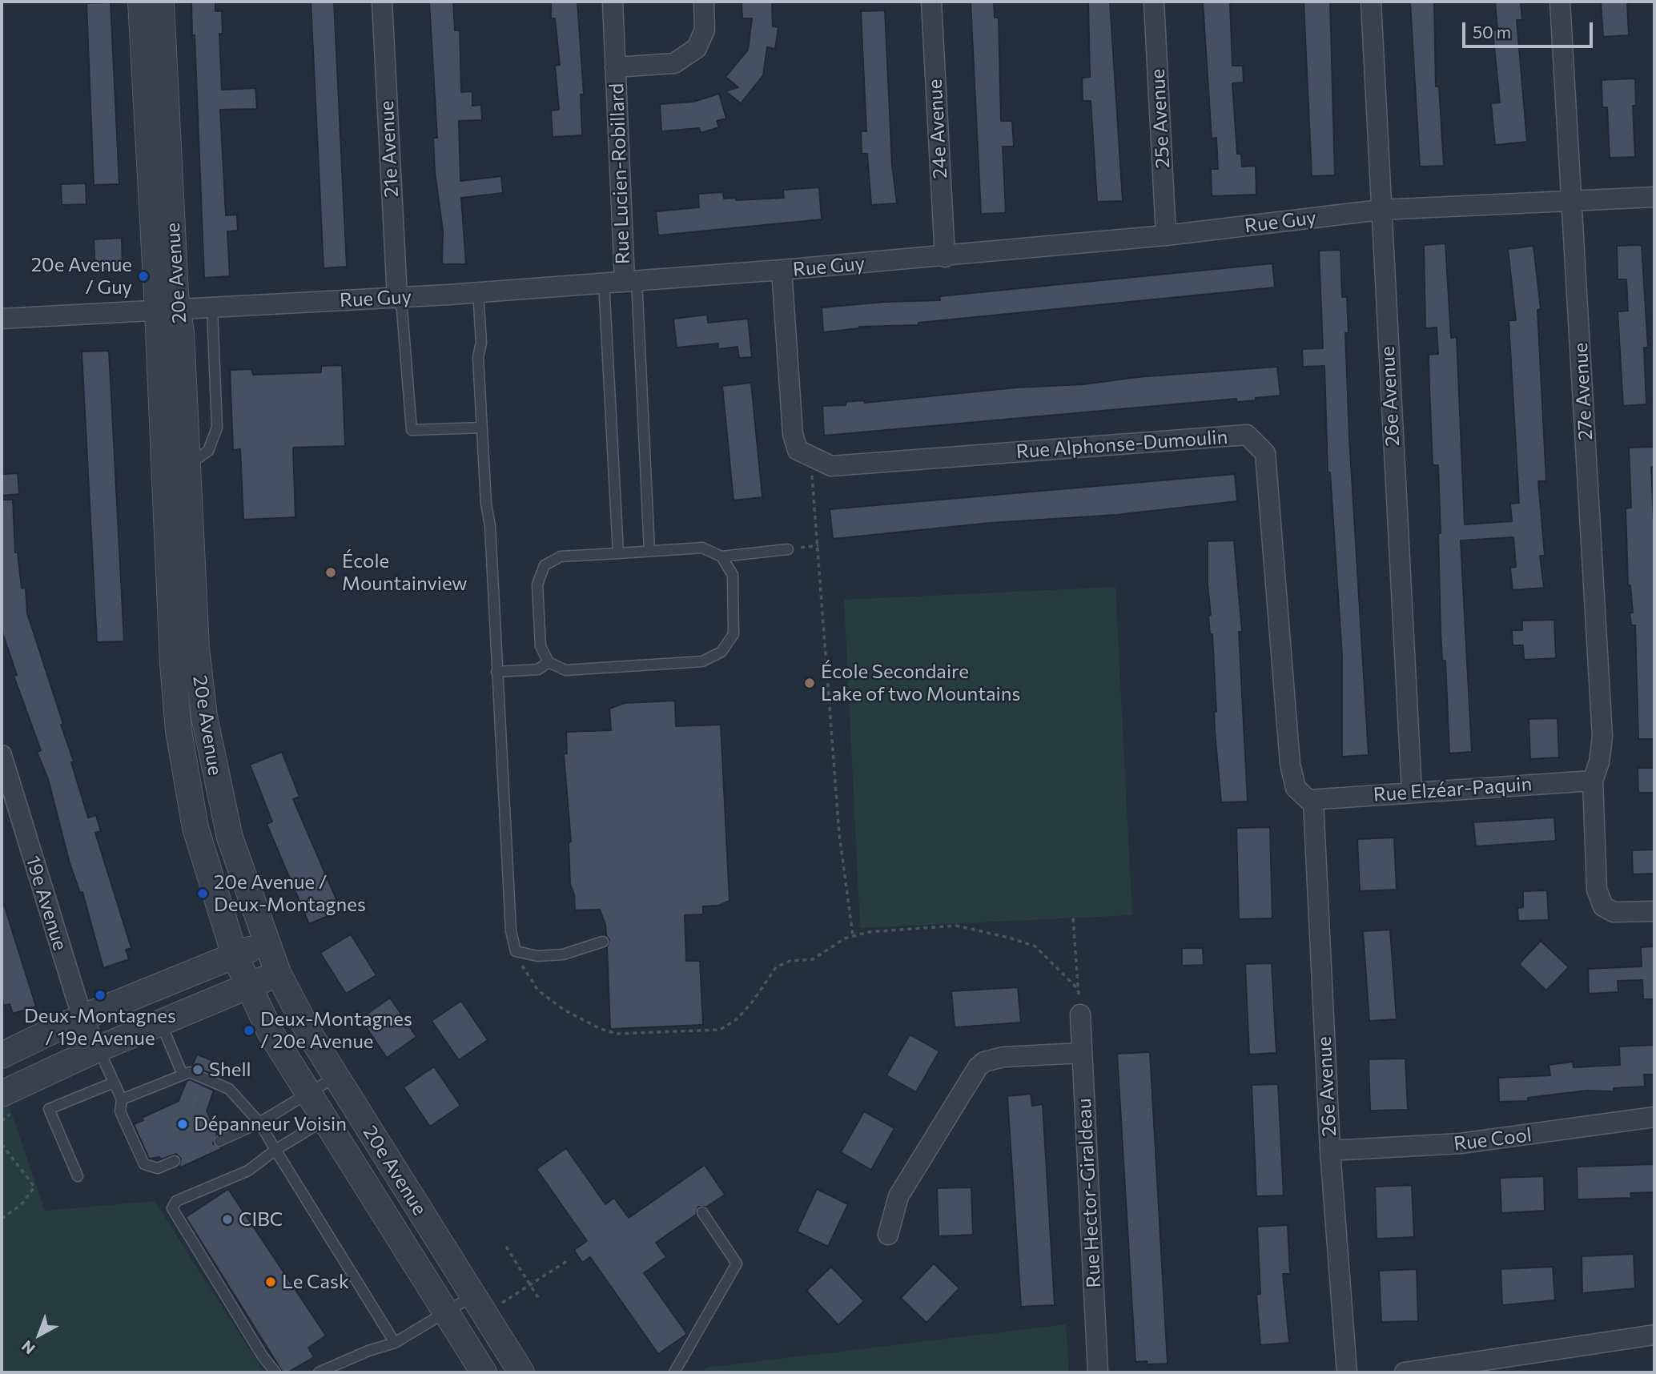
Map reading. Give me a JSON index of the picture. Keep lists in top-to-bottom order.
{
  "streets": {
    "street": [
      "25e Avenue",
      "24e Avenue",
      "21e Avenue",
      "Rue Lucien-Robillard",
      "Rue Guy",
      "20e Avenue",
      "27e Avenue",
      "26e Avenue",
      "Rue Alphonse-Dumoulin",
      "Rue Elzéar-Paquin",
      "19e Avenue",
      "Rue Cool",
      "Rue Hector-Giraldeau"
    ]
  },
  "crossings": [
    ["25e Avenue", "Rue Guy"],
    ["24e Avenue", "Rue Guy"],
    ["21e Avenue", "Rue Guy"],
    ["Rue Lucien-Robillard", "Rue Guy"],
    ["Rue Guy", "20e Avenue"],
    ["Rue Guy", "27e Avenue"],
    ["Rue Guy", "26e Avenue"],
    ["27e Avenue", "Rue Elzéar-Paquin"],
    ["26e Avenue", "Rue Alphonse-Dumoulin"],
    ["26e Avenue", "Rue Elzéar-Paquin"],
    ["26e Avenue", "Rue Cool"],
    ["Rue Alphonse-Dumoulin", "Rue Elzéar-Paquin"]
  ],
  "places": [
    "20e Avenue / Guy",
    "École Mountainview",
    "École Secondaire Lake of two Mountains",
    "20e Avenue / Deux-Montagnes",
    "Deux-Montagnes / 19e Avenue",
    "Deux-Montagnes / 20e Avenue",
    "Shell",
    "Dépanneur Voisin",
    "CIBC",
    "Le Cask"
  ],
  "scale_bar": "50 m",
  "north": "bottom left"
}
